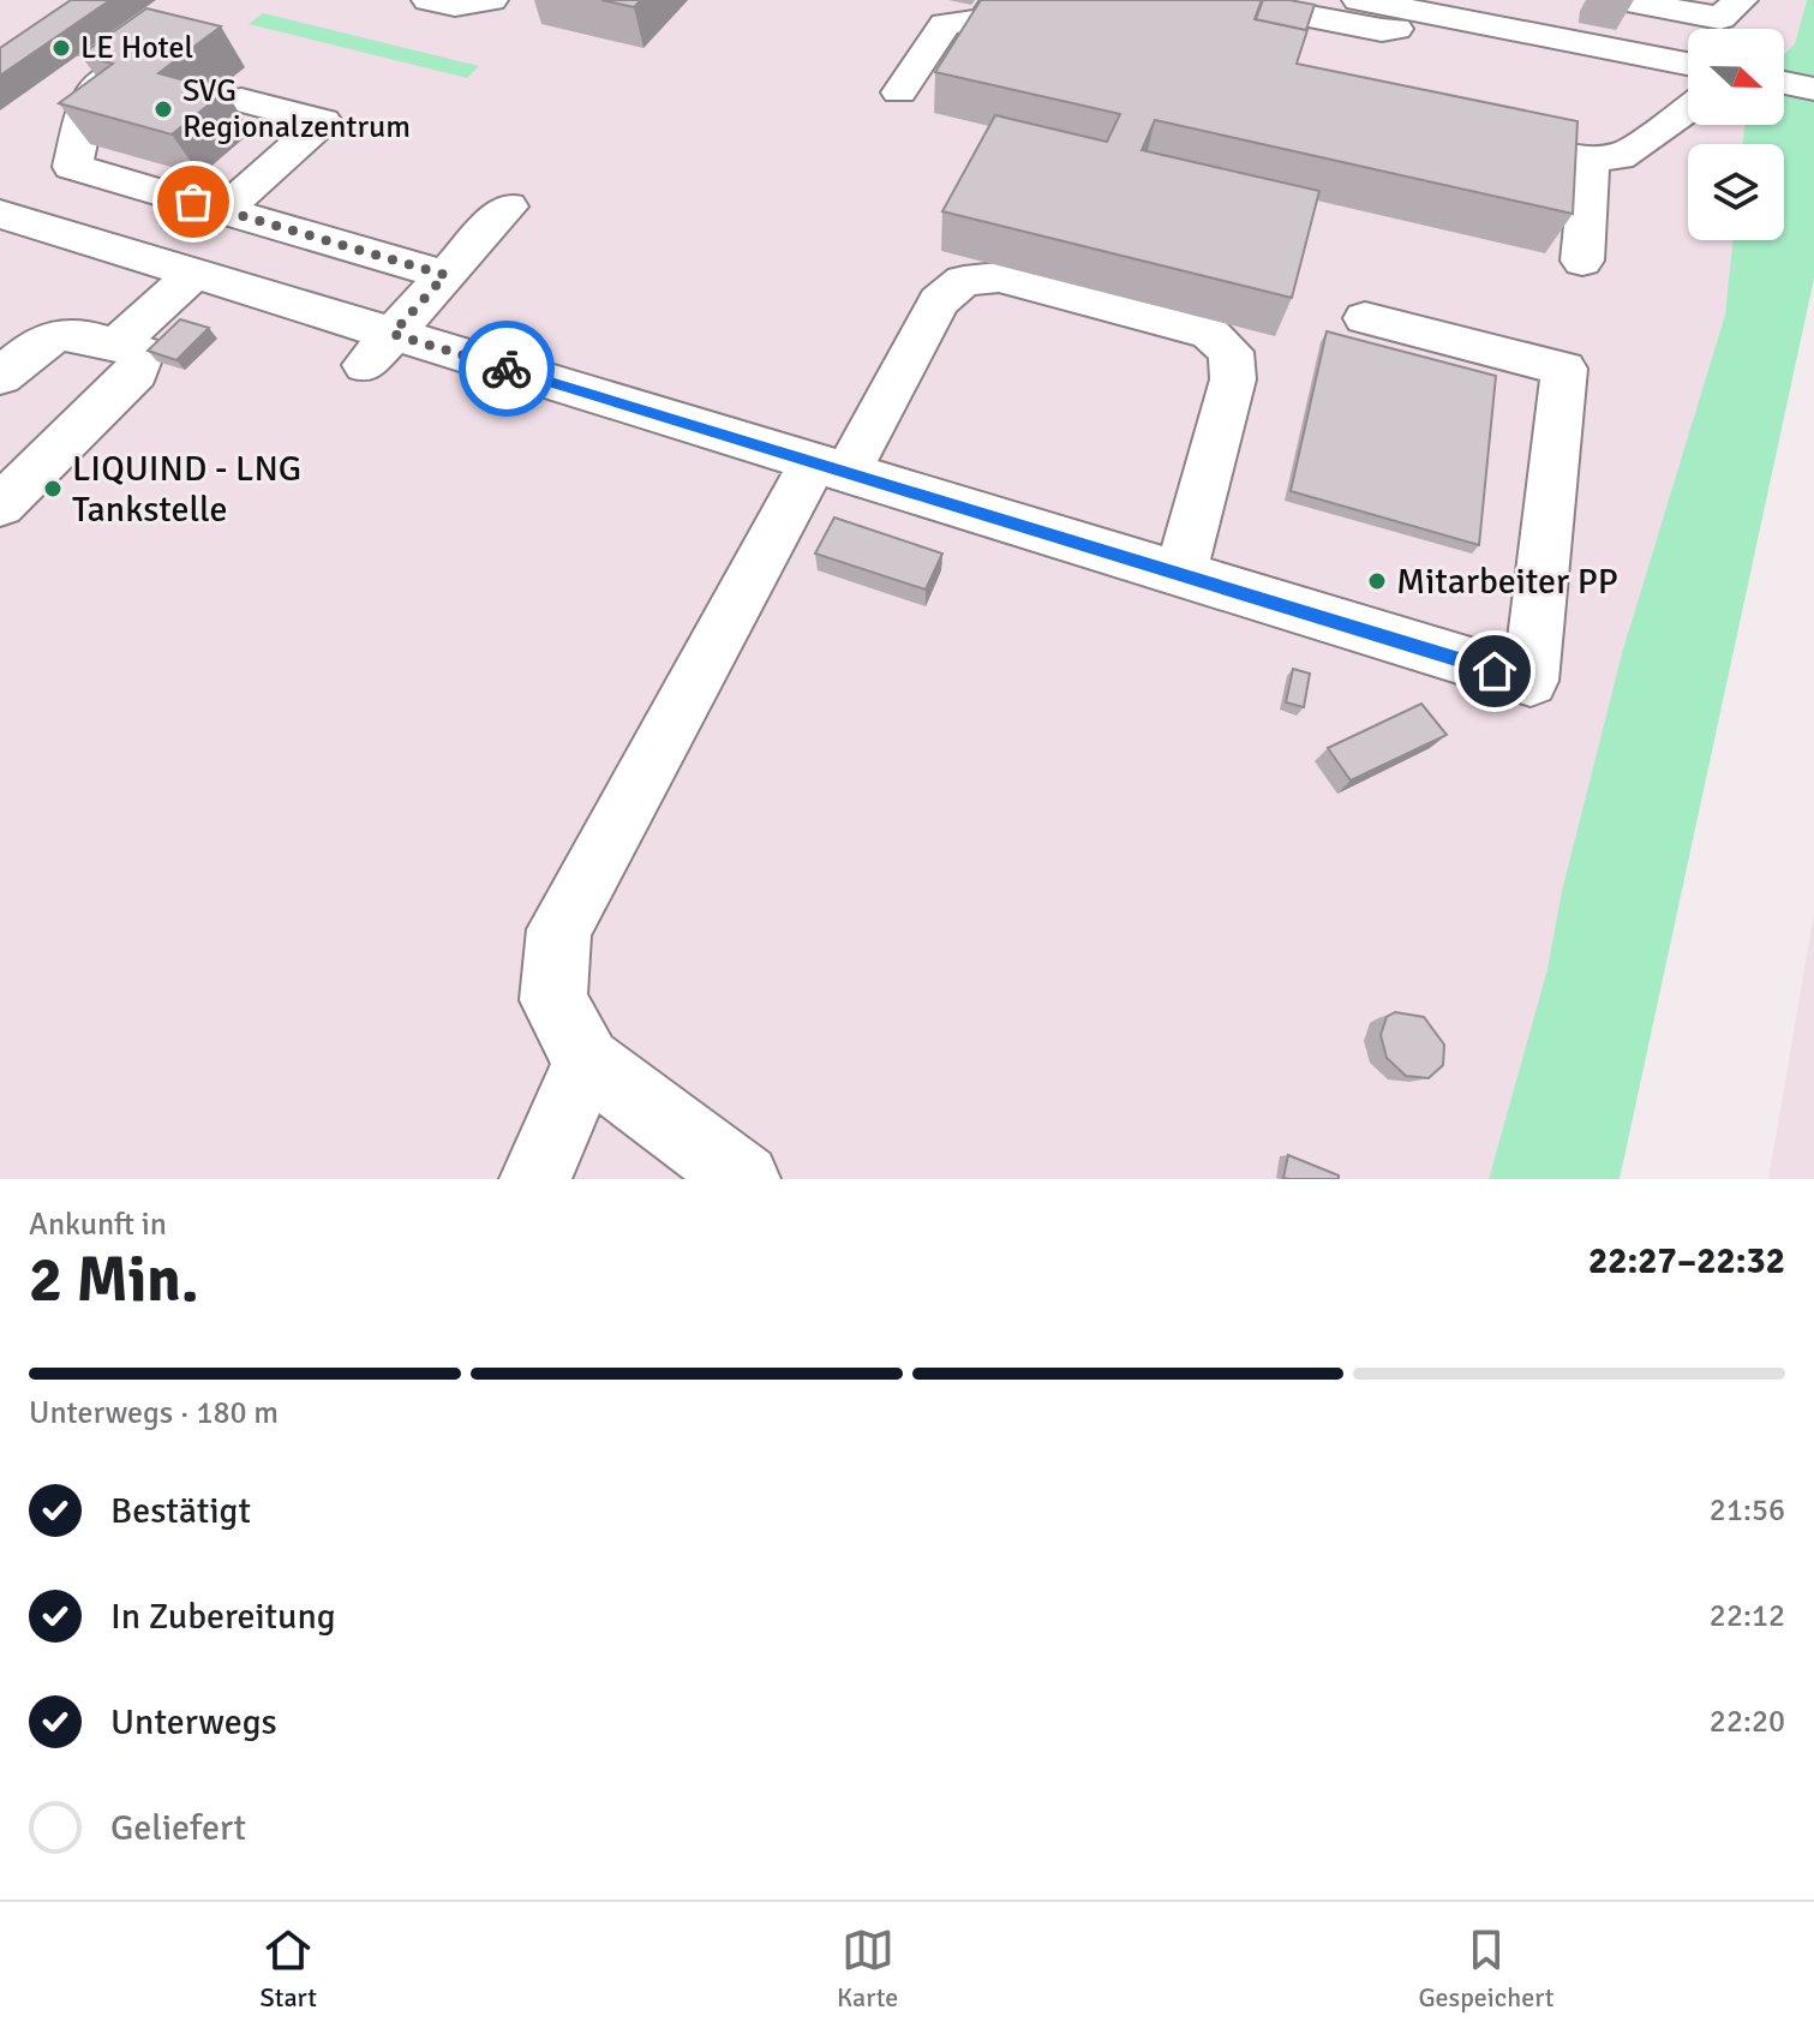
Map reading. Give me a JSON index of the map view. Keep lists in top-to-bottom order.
{
  "places": [
    "LE Hotel",
    "SVG Regionalzentrum",
    "LIQUIND - LNG Tankstelle",
    "Mitarbeiter PP"
  ],
  "north": "right",
  "page": {
    "heading": ["2 Min.", "Ankunft in", "22:27–22:32"],
    "bar": "Unterwegs · 180 m",
    "list": [
      ["Bestätigt", "21:56"],
      ["In Zubereitung", "22:12"],
      ["Unterwegs", "22:20"],
      "Geliefert"
    ],
    "tabs": ["Start", "Karte", "Gespeichert"]
  }
}
